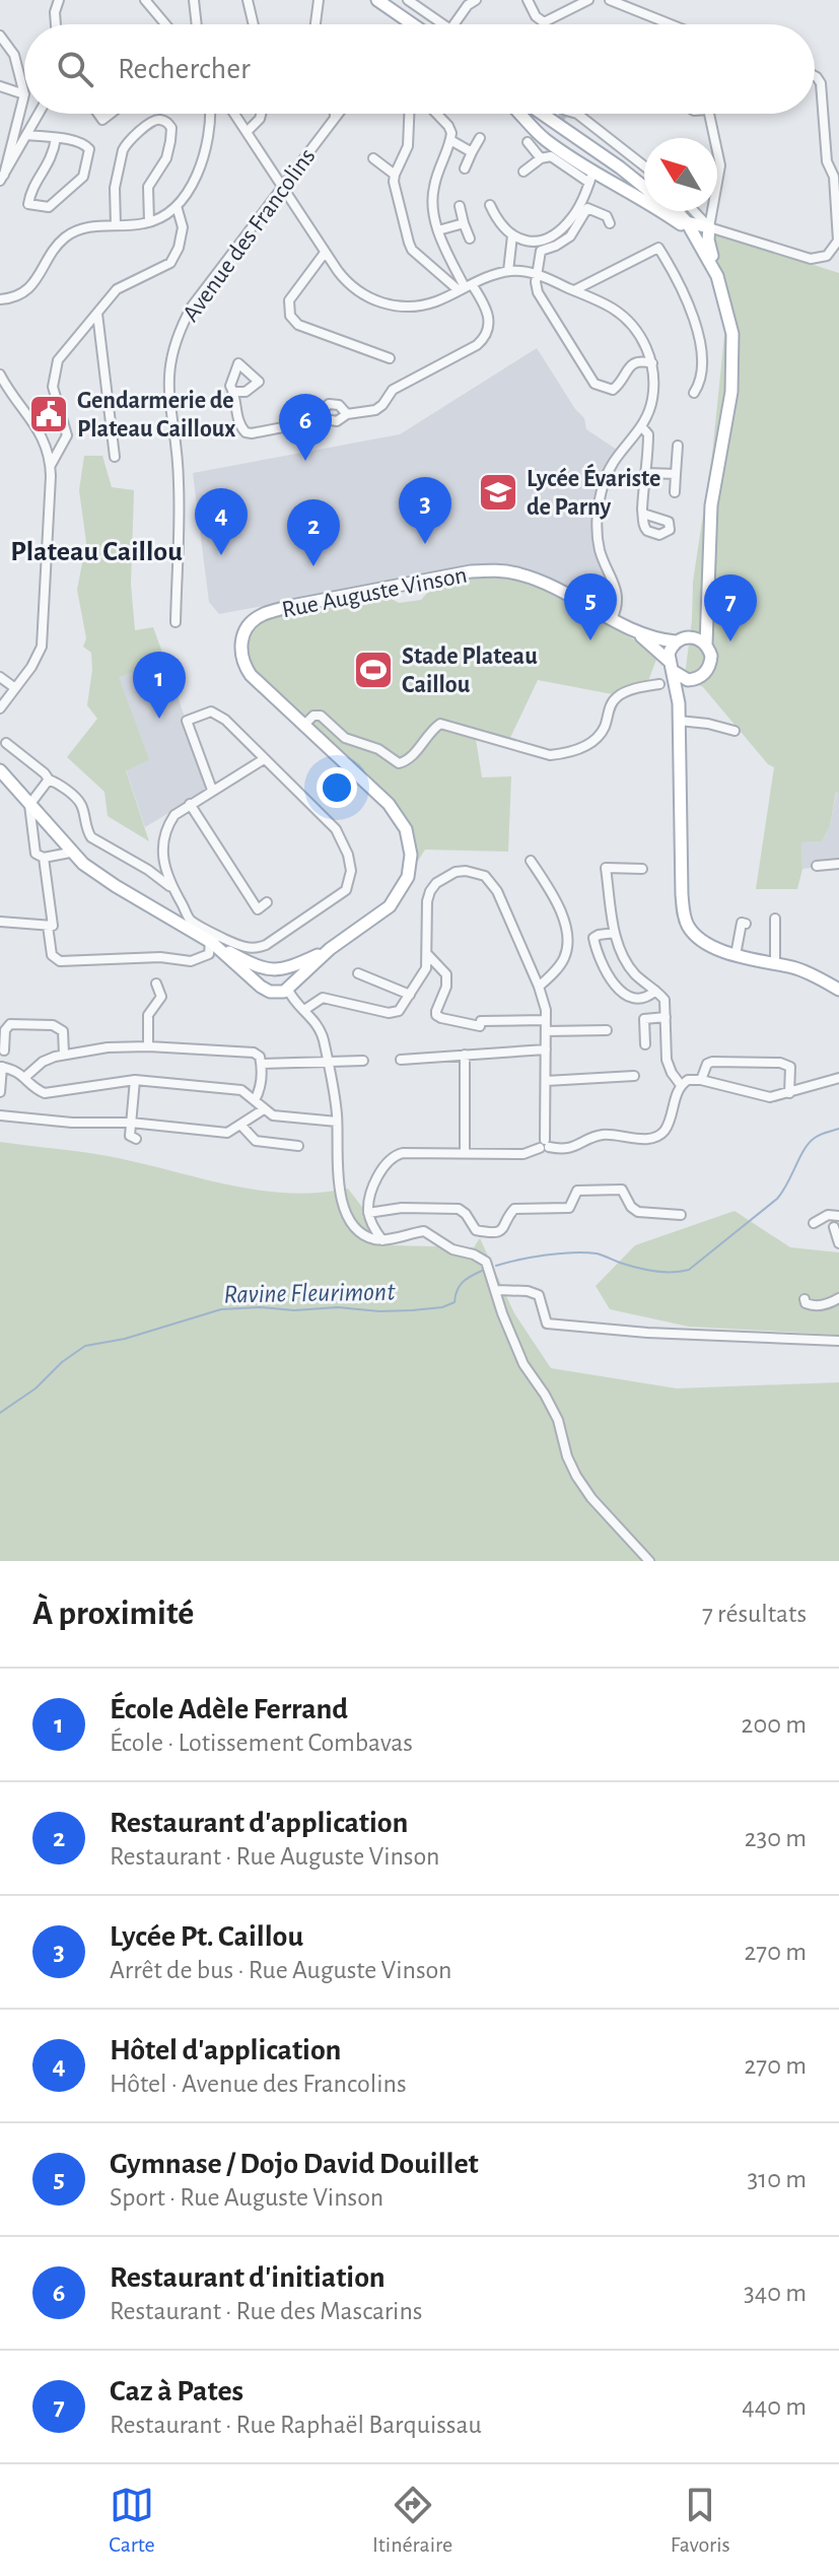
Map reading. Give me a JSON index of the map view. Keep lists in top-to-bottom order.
{
  "streets": {
    "main road": ["Rue Auguste Vinson"],
    "street": ["Avenue des Francolins"]
  },
  "districts": ["Plateau Caillou"],
  "water": ["Ravine Fleurimont"],
  "places": {
    "public building": ["Gendarmerie de Plateau Cailloux"],
    "school or university": ["Lycée Évariste de Parny"],
    "sports": ["Stade Plateau Caillou"]
  },
  "north": "top left",
  "page": {
    "search": "Rechercher",
    "pins": [
      "6",
      "3",
      "4",
      "2",
      "5",
      "7",
      "1"
    ],
    "heading": ["À proximité", "7 résultats"],
    "list": [
      {
        "mark": "1",
        "name": "École Adèle Ferrand",
        "note": "École · Lotissement Combavas",
        "value": "200 m"
      },
      {
        "mark": "2",
        "name": "Restaurant d'application",
        "note": "Restaurant · Rue Auguste Vinson",
        "value": "230 m"
      },
      {
        "mark": "3",
        "name": "Lycée Pt. Caillou",
        "note": "Arrêt de bus · Rue Auguste Vinson",
        "value": "270 m"
      },
      {
        "mark": "4",
        "name": "Hôtel d'application",
        "note": "Hôtel · Avenue des Francolins",
        "value": "270 m"
      },
      {
        "mark": "5",
        "name": "Gymnase / Dojo David Douillet",
        "note": "Sport · Rue Auguste Vinson",
        "value": "310 m"
      },
      {
        "mark": "6",
        "name": "Restaurant d'initiation",
        "note": "Restaurant · Rue des Mascarins",
        "value": "340 m"
      },
      {
        "mark": "7",
        "name": "Caz à Pates",
        "note": "Restaurant · Rue Raphaël Barquissau",
        "value": "440 m"
      }
    ],
    "nav": ["Carte", "Itinéraire", "Favoris"]
  }
}
